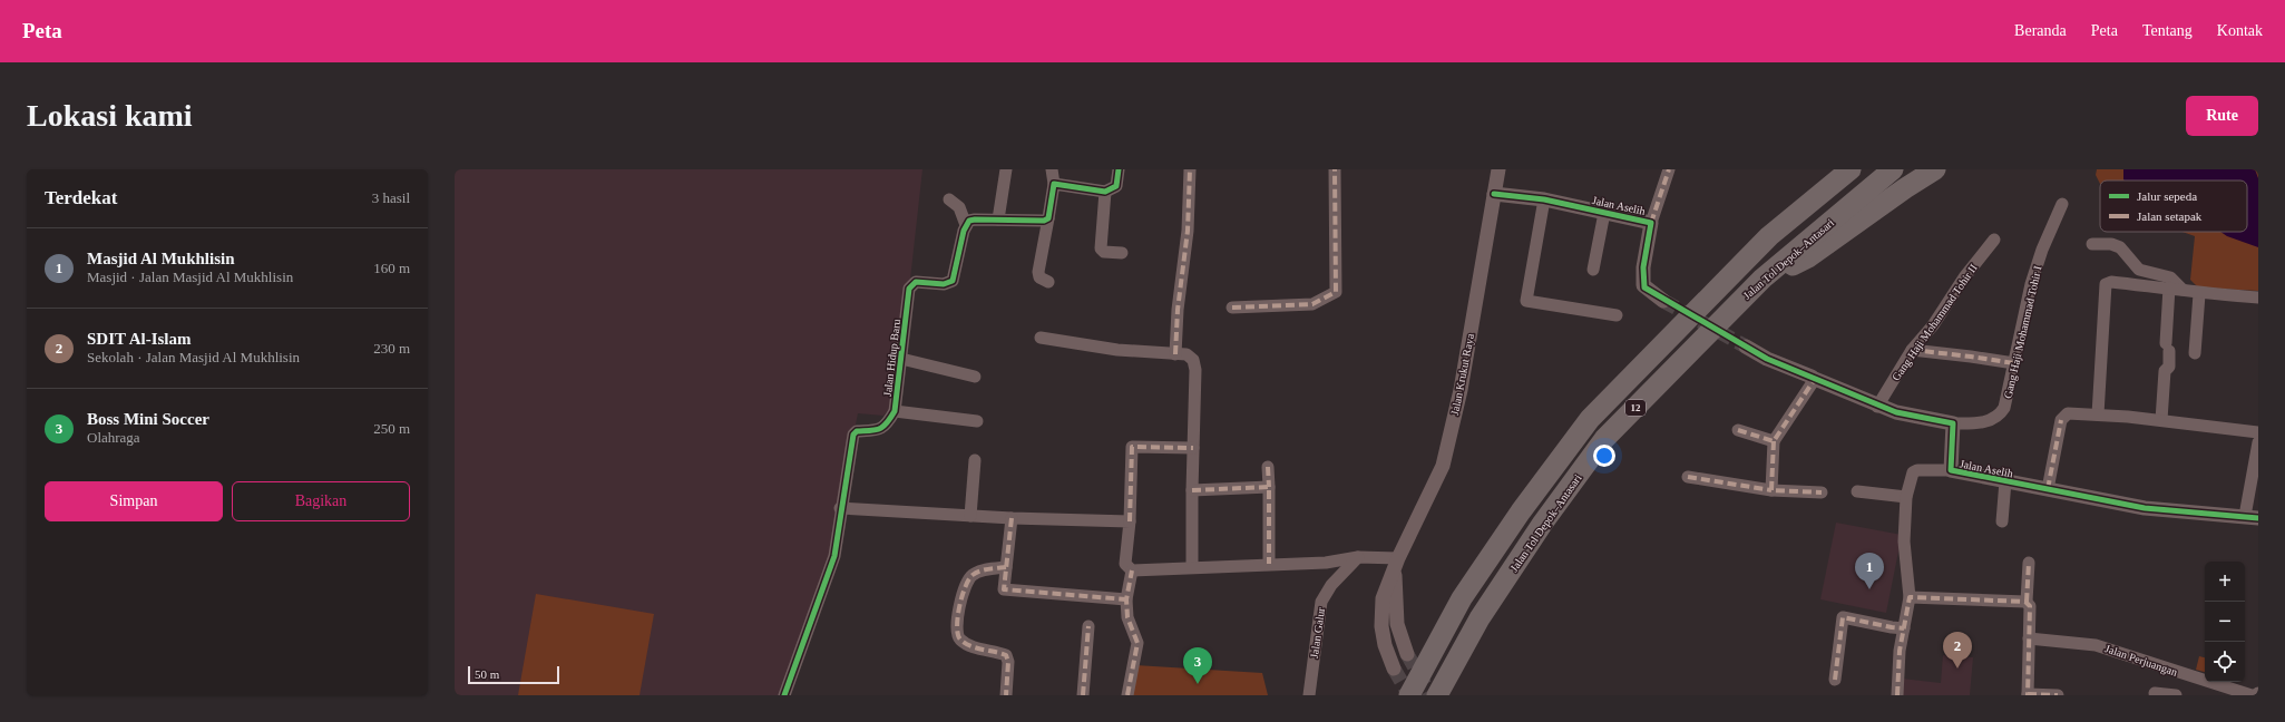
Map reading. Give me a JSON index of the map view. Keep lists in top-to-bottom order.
{
  "streets": {
    "highway": ["Jalan Tol Depok–Antasari", "12"],
    "street": [
      "Jalan Aselih",
      "Gang Haji Mohammad Tohir II",
      "Gang Haji Mohammad Tohir I",
      "Jalan Hidup Baru",
      "Jalan Krukut Raya",
      "Jalan Galur",
      "Jalan Perjuangan"
    ]
  },
  "crossings": [
    ["Jalan Aselih", "Gang Haji Mohammad Tohir I"],
    ["Jalan Aselih", "Jalan Krukut Raya"]
  ],
  "legend": ["Jalur sepeda", "Jalan setapak"],
  "scale_bar": "50 m",
  "page": {
    "header": "Peta",
    "nav": [
      "Beranda",
      "Peta",
      "Tentang",
      "Kontak"
    ],
    "buttons": [
      "Rute",
      ["Simpan", "Bagikan"]
    ],
    "title": "Lokasi kami",
    "heading": ["Terdekat", "3 hasil"],
    "list": [
      {
        "mark": "1",
        "name": "Masjid Al Mukhlisin",
        "note": "Masjid · Jalan Masjid Al Mukhlisin",
        "value": "160 m"
      },
      {
        "mark": "2",
        "name": "SDIT Al-Islam",
        "note": "Sekolah · Jalan Masjid Al Mukhlisin",
        "value": "230 m"
      },
      {
        "mark": "3",
        "name": "Boss Mini Soccer",
        "note": "Olahraga",
        "value": "250 m"
      }
    ],
    "pins": ["1", "2", "3"],
    "map_buttons": ["+", "−"],
    "scale": "50 m"
  }
}
